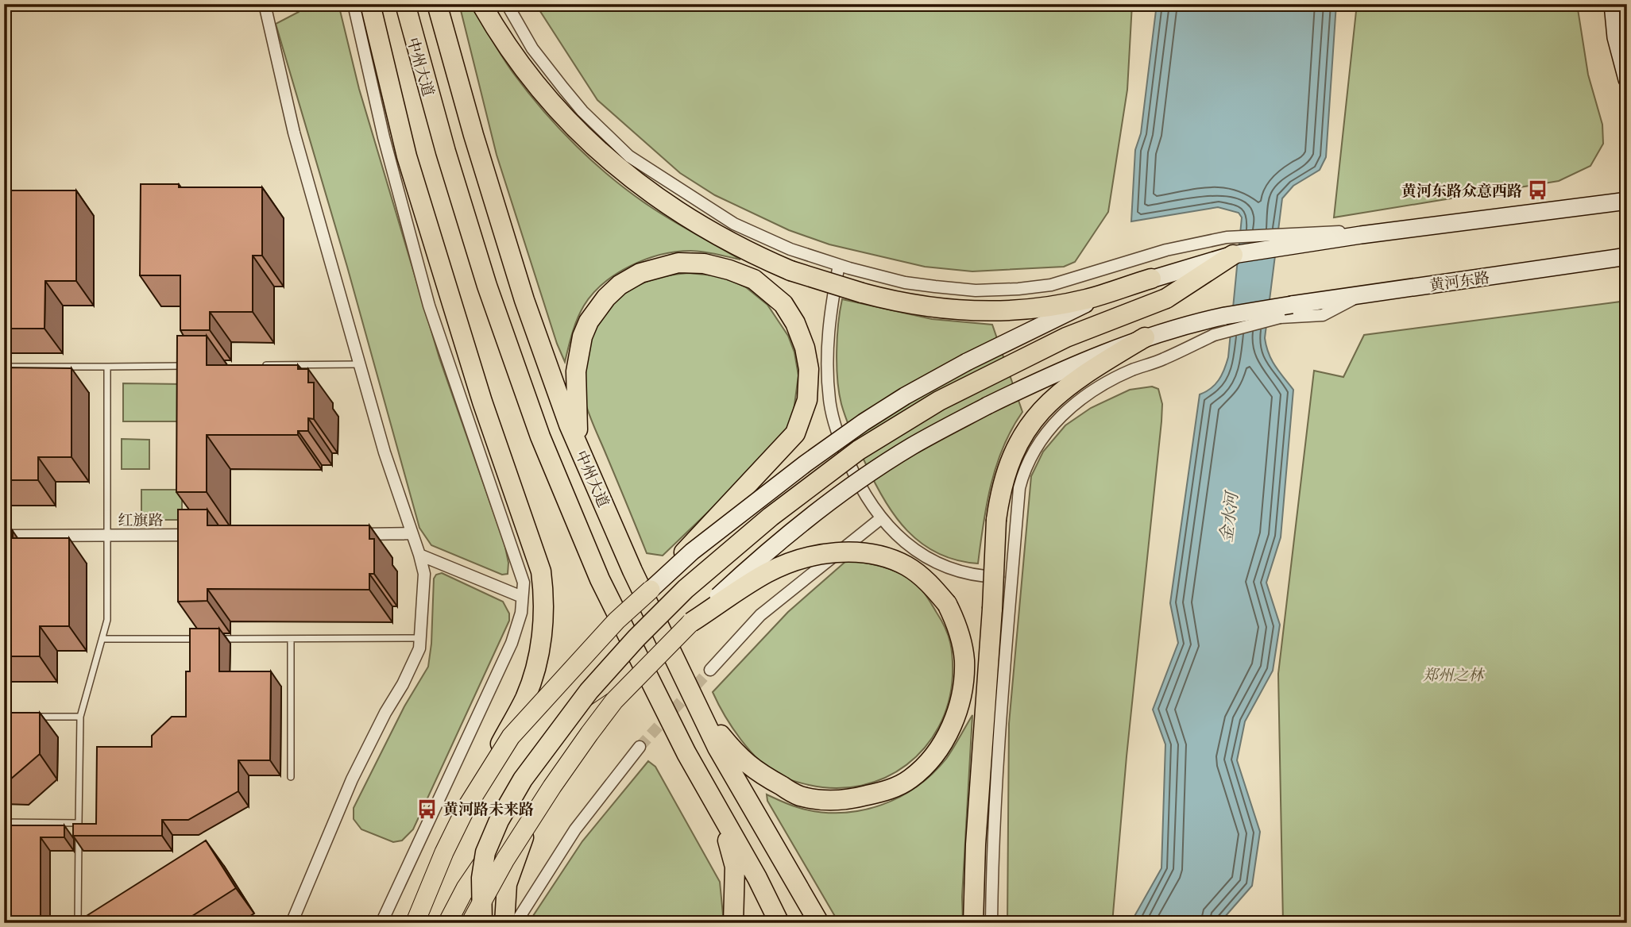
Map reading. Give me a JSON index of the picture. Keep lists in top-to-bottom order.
{
  "streets": {
    "highway": ["中州大道"],
    "main road": ["黄河东路"],
    "street": ["红旗路"]
  },
  "water": ["金水河"],
  "parks": ["郑州之林"],
  "places": {
    "bus stop": ["黄河东路众意西路", "黄河路未来路"]
  }
}
